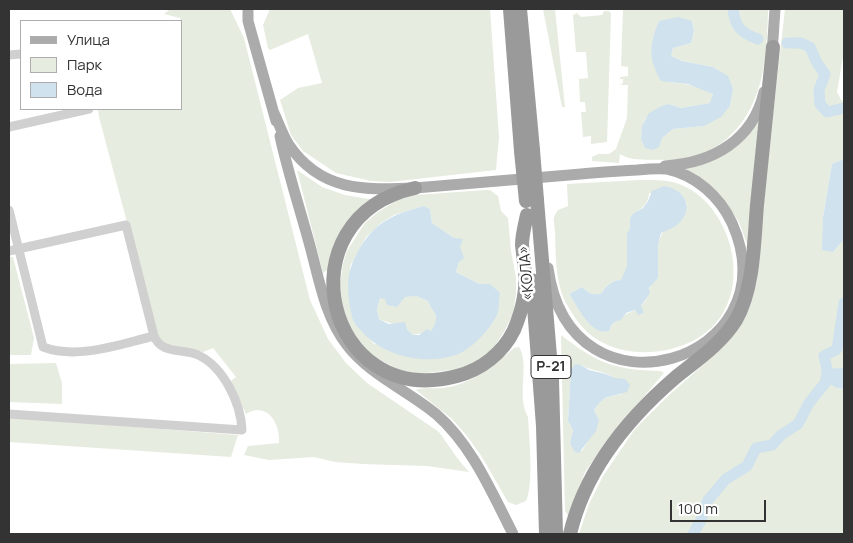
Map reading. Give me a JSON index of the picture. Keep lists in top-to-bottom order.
{
  "streets": {
    "highway": ["«КОЛА»", "Р-21"]
  },
  "legend": ["Улица", "Парк", "Вода"],
  "scale_bar": "100 m"
}
